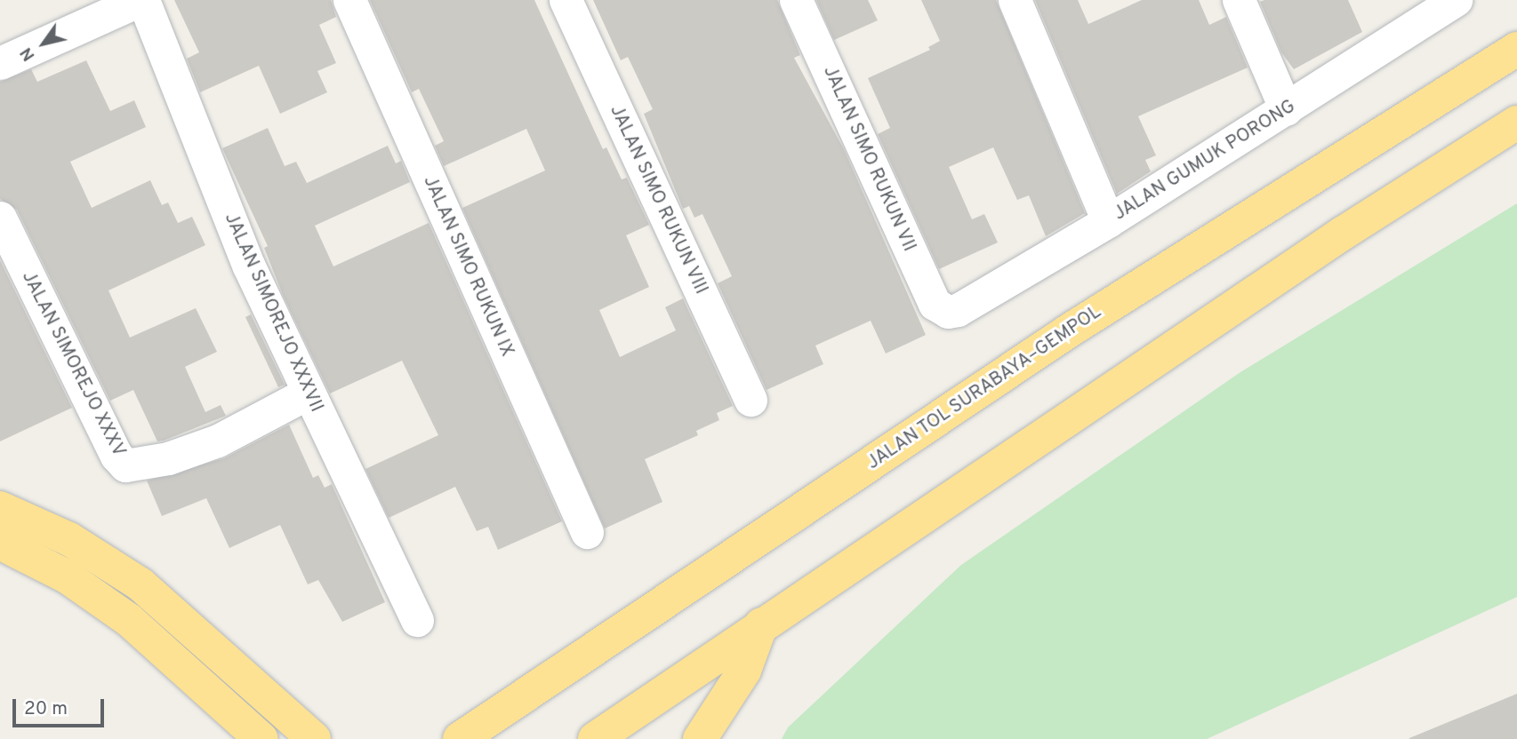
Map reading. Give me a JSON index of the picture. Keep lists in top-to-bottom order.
{
  "streets": {
    "highway": ["JALAN TOL SURABAYA–GEMPOL"],
    "street": [
      "JALAN SIMO RUKUN VII",
      "JALAN GUMUK PORONG",
      "JALAN SIMO RUKUN VIII",
      "JALAN SIMO RUKUN IX",
      "JALAN SIMOREJO XXXVII",
      "JALAN SIMOREJO XXXV"
    ]
  },
  "crossings": [
    ["JALAN SIMO RUKUN VII", "JALAN GUMUK PORONG"],
    ["JALAN SIMOREJO XXXVII", "JALAN SIMOREJO XXXV"]
  ],
  "scale_bar": "20 m",
  "north": "bottom left"
}
